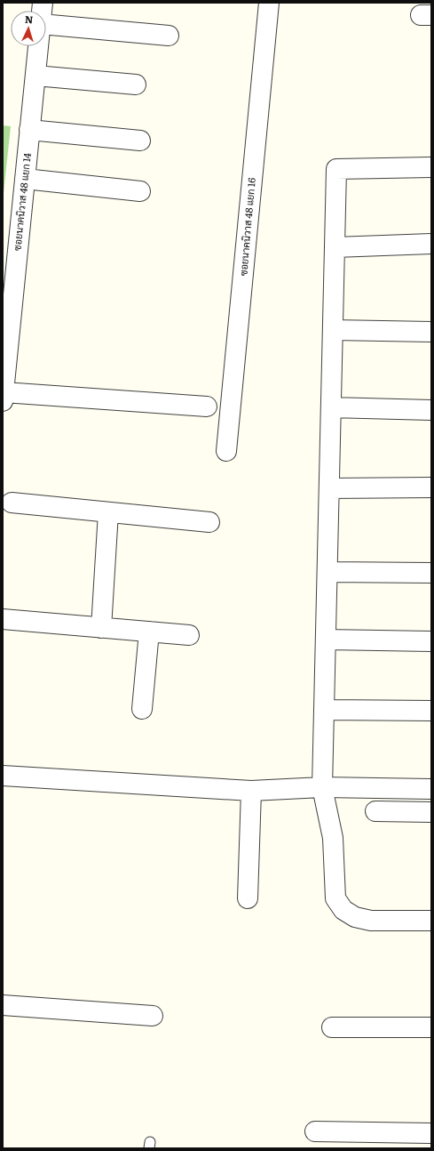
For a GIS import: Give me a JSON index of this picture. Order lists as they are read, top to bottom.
{
  "streets": {
    "street": ["ซอยนาคนิวาส 48 แยก 14", "ซอยนาคนิวาส 48 แยก 16"]
  },
  "north": "top"
}
